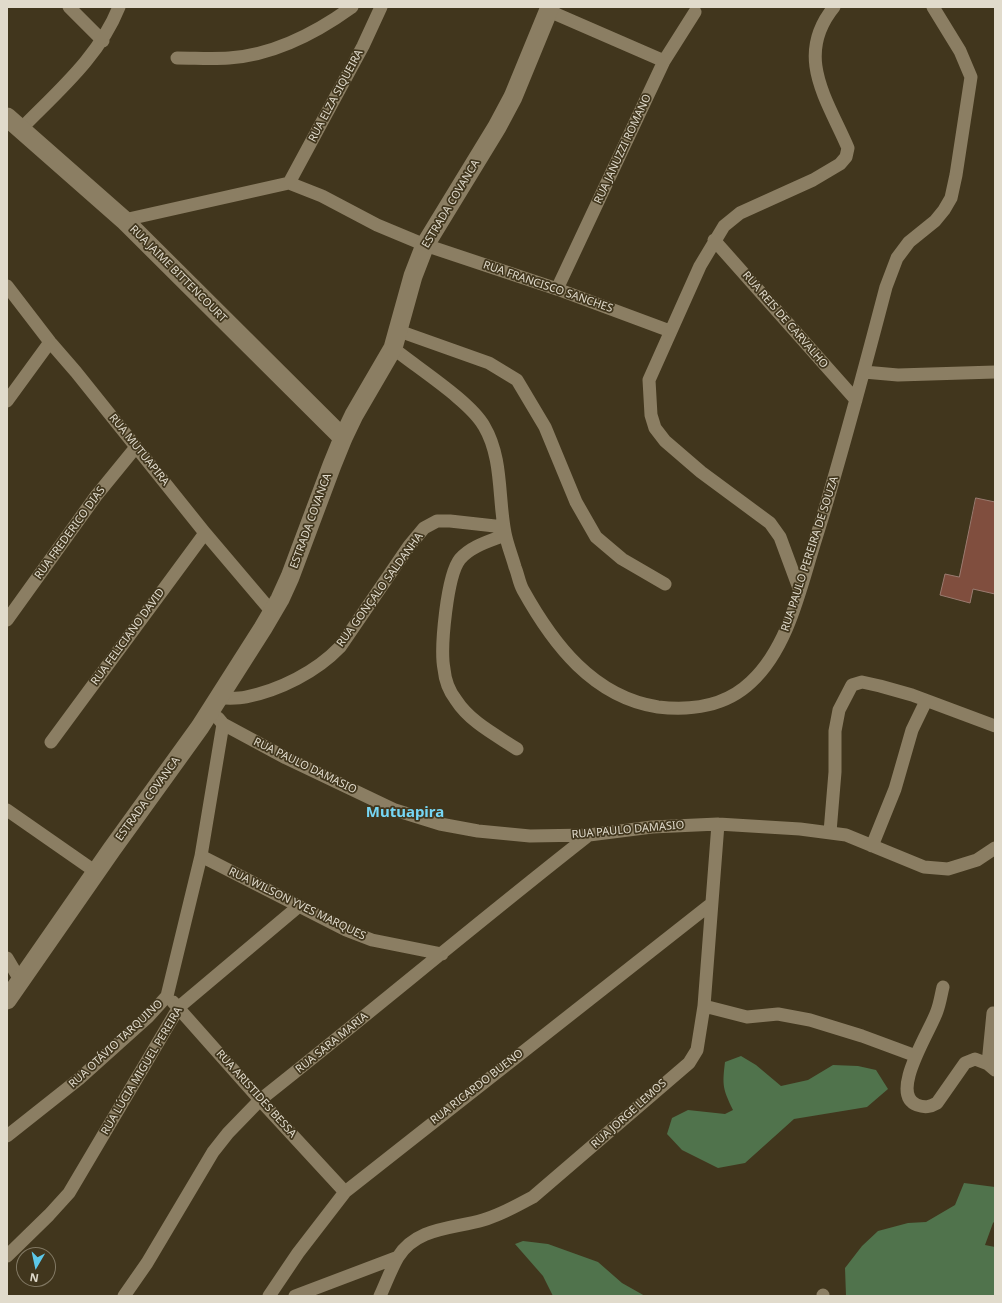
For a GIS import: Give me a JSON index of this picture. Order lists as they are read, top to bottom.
{
  "streets": {
    "street": [
      "RUA ELZA SIQUEIRA",
      "RUA JANUZZI ROMANO",
      "ESTRADA COVANCA",
      "RUA JAIME BITTENCOURT",
      "RUA FRANCISCO SANCHES",
      "RUA REIS DE CARVALHO",
      "RUA MUTUAPIRA",
      "RUA FREDERICO DIAS",
      "RUA PAULO PEREIRA DE SOUZA",
      "RUA GONÇALO SALDANHA",
      "RUA FELICIANO DAVID",
      "RUA PAULO DAMASIO",
      "RUA WILSON YVES MARQUES",
      "RUA SARA MARIA",
      "RUA OTÁVIO TARQUINO",
      "RUA LÚCIA MIGUEL PEREIRA",
      "RUA RICARDO BUENO",
      "RUA ARISTIDES BESSA",
      "RUA JORGE LEMOS"
    ]
  },
  "crossings": [
    ["RUA ELZA SIQUEIRA", "RUA FRANCISCO SANCHES"],
    ["RUA JANUZZI ROMANO", "RUA FRANCISCO SANCHES"],
    ["ESTRADA COVANCA", "RUA JAIME BITTENCOURT"],
    ["ESTRADA COVANCA", "RUA FRANCISCO SANCHES"],
    ["ESTRADA COVANCA", "RUA MUTUAPIRA"],
    ["ESTRADA COVANCA", "RUA PAULO PEREIRA DE SOUZA"],
    ["ESTRADA COVANCA", "RUA GONÇALO SALDANHA"],
    ["ESTRADA COVANCA", "RUA PAULO DAMASIO"],
    ["RUA REIS DE CARVALHO", "RUA PAULO PEREIRA DE SOUZA"],
    ["RUA MUTUAPIRA", "RUA FREDERICO DIAS"],
    ["RUA MUTUAPIRA", "RUA FELICIANO DAVID"],
    ["RUA PAULO PEREIRA DE SOUZA", "RUA GONÇALO SALDANHA"],
    ["RUA GONÇALO SALDANHA", "RUA PAULO DAMASIO"],
    ["RUA PAULO DAMASIO", "RUA SARA MARIA"],
    ["RUA PAULO DAMASIO", "RUA JORGE LEMOS"],
    ["RUA WILSON YVES MARQUES", "RUA SARA MARIA"],
    ["RUA WILSON YVES MARQUES", "RUA OTÁVIO TARQUINO"],
    ["RUA WILSON YVES MARQUES", "RUA LÚCIA MIGUEL PEREIRA"],
    ["RUA SARA MARIA", "RUA ARISTIDES BESSA"],
    ["RUA OTÁVIO TARQUINO", "RUA ARISTIDES BESSA"],
    ["RUA LÚCIA MIGUEL PEREIRA", "RUA ARISTIDES BESSA"],
    ["RUA RICARDO BUENO", "RUA ARISTIDES BESSA"],
    ["RUA RICARDO BUENO", "RUA JORGE LEMOS"]
  ],
  "districts": ["Mutuapira"],
  "north": "bottom"
}
